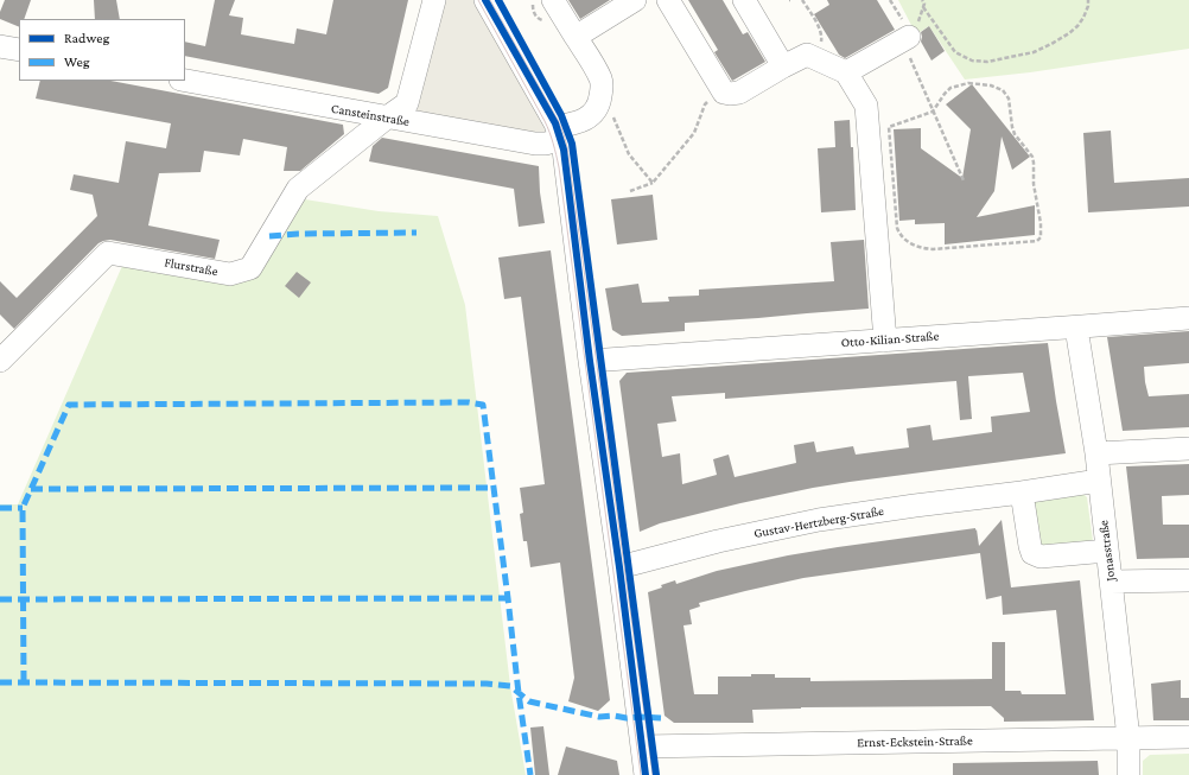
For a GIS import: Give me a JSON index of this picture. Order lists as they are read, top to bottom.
{
  "streets": {
    "street": [
      "Cansteinstraße",
      "Flurstraße",
      "Otto-Kilian-Straße",
      "Gustav-Hertzberg-Straße",
      "Jonasstraße",
      "Ernst-Eckstein-Straße"
    ]
  },
  "crossings": [
    ["Cansteinstraße", "Flurstraße"],
    ["Otto-Kilian-Straße", "Jonasstraße"],
    ["Gustav-Hertzberg-Straße", "Jonasstraße"],
    ["Jonasstraße", "Ernst-Eckstein-Straße"]
  ],
  "legend": ["Radweg", "Weg"]
}
